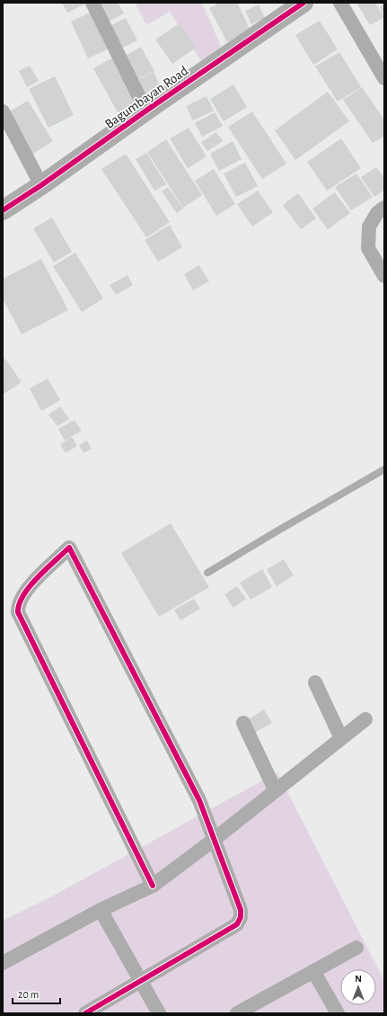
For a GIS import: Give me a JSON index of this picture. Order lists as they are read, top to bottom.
{
  "streets": {
    "street": ["Bagumbayan Road"]
  },
  "scale_bar": "20 m",
  "north": "top"
}
